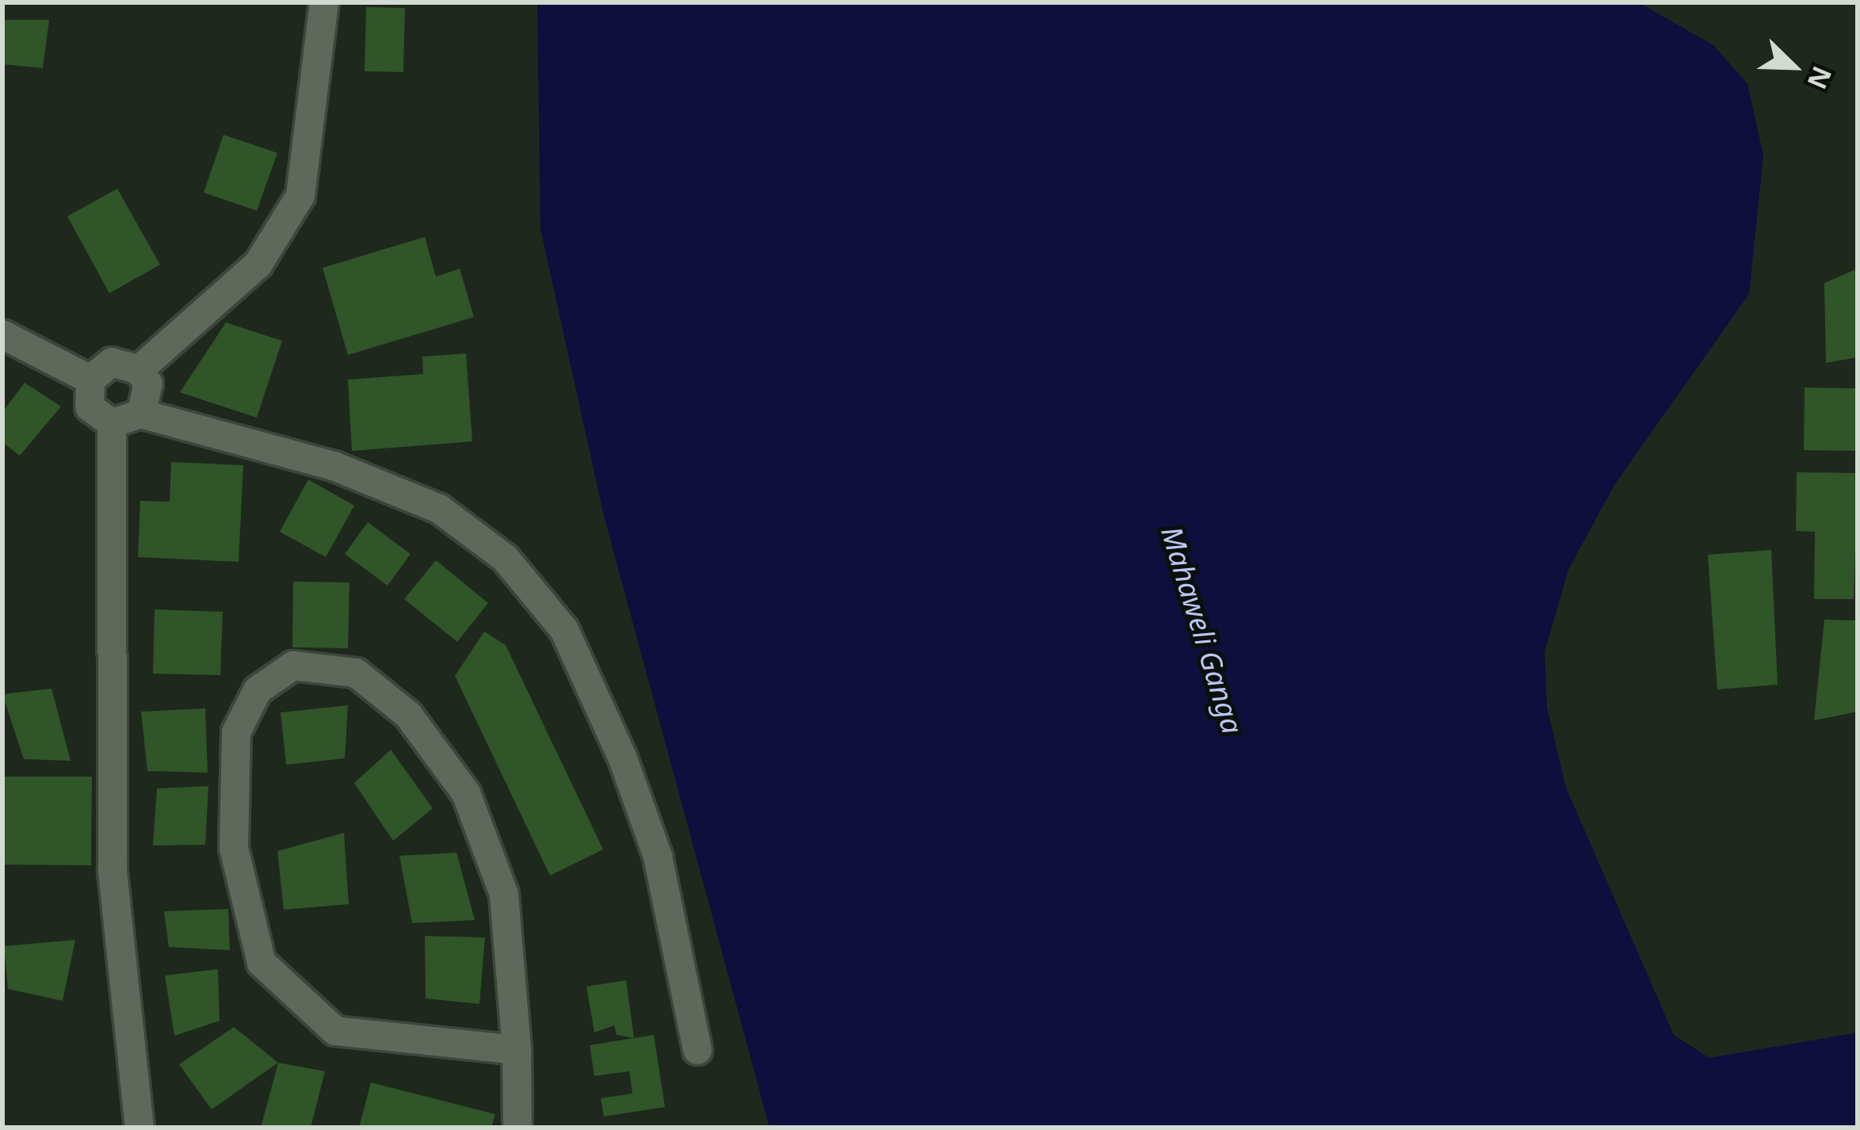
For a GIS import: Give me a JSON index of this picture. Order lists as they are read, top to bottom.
{
  "water": ["Mahaweli Ganga"],
  "north": "bottom right"
}
